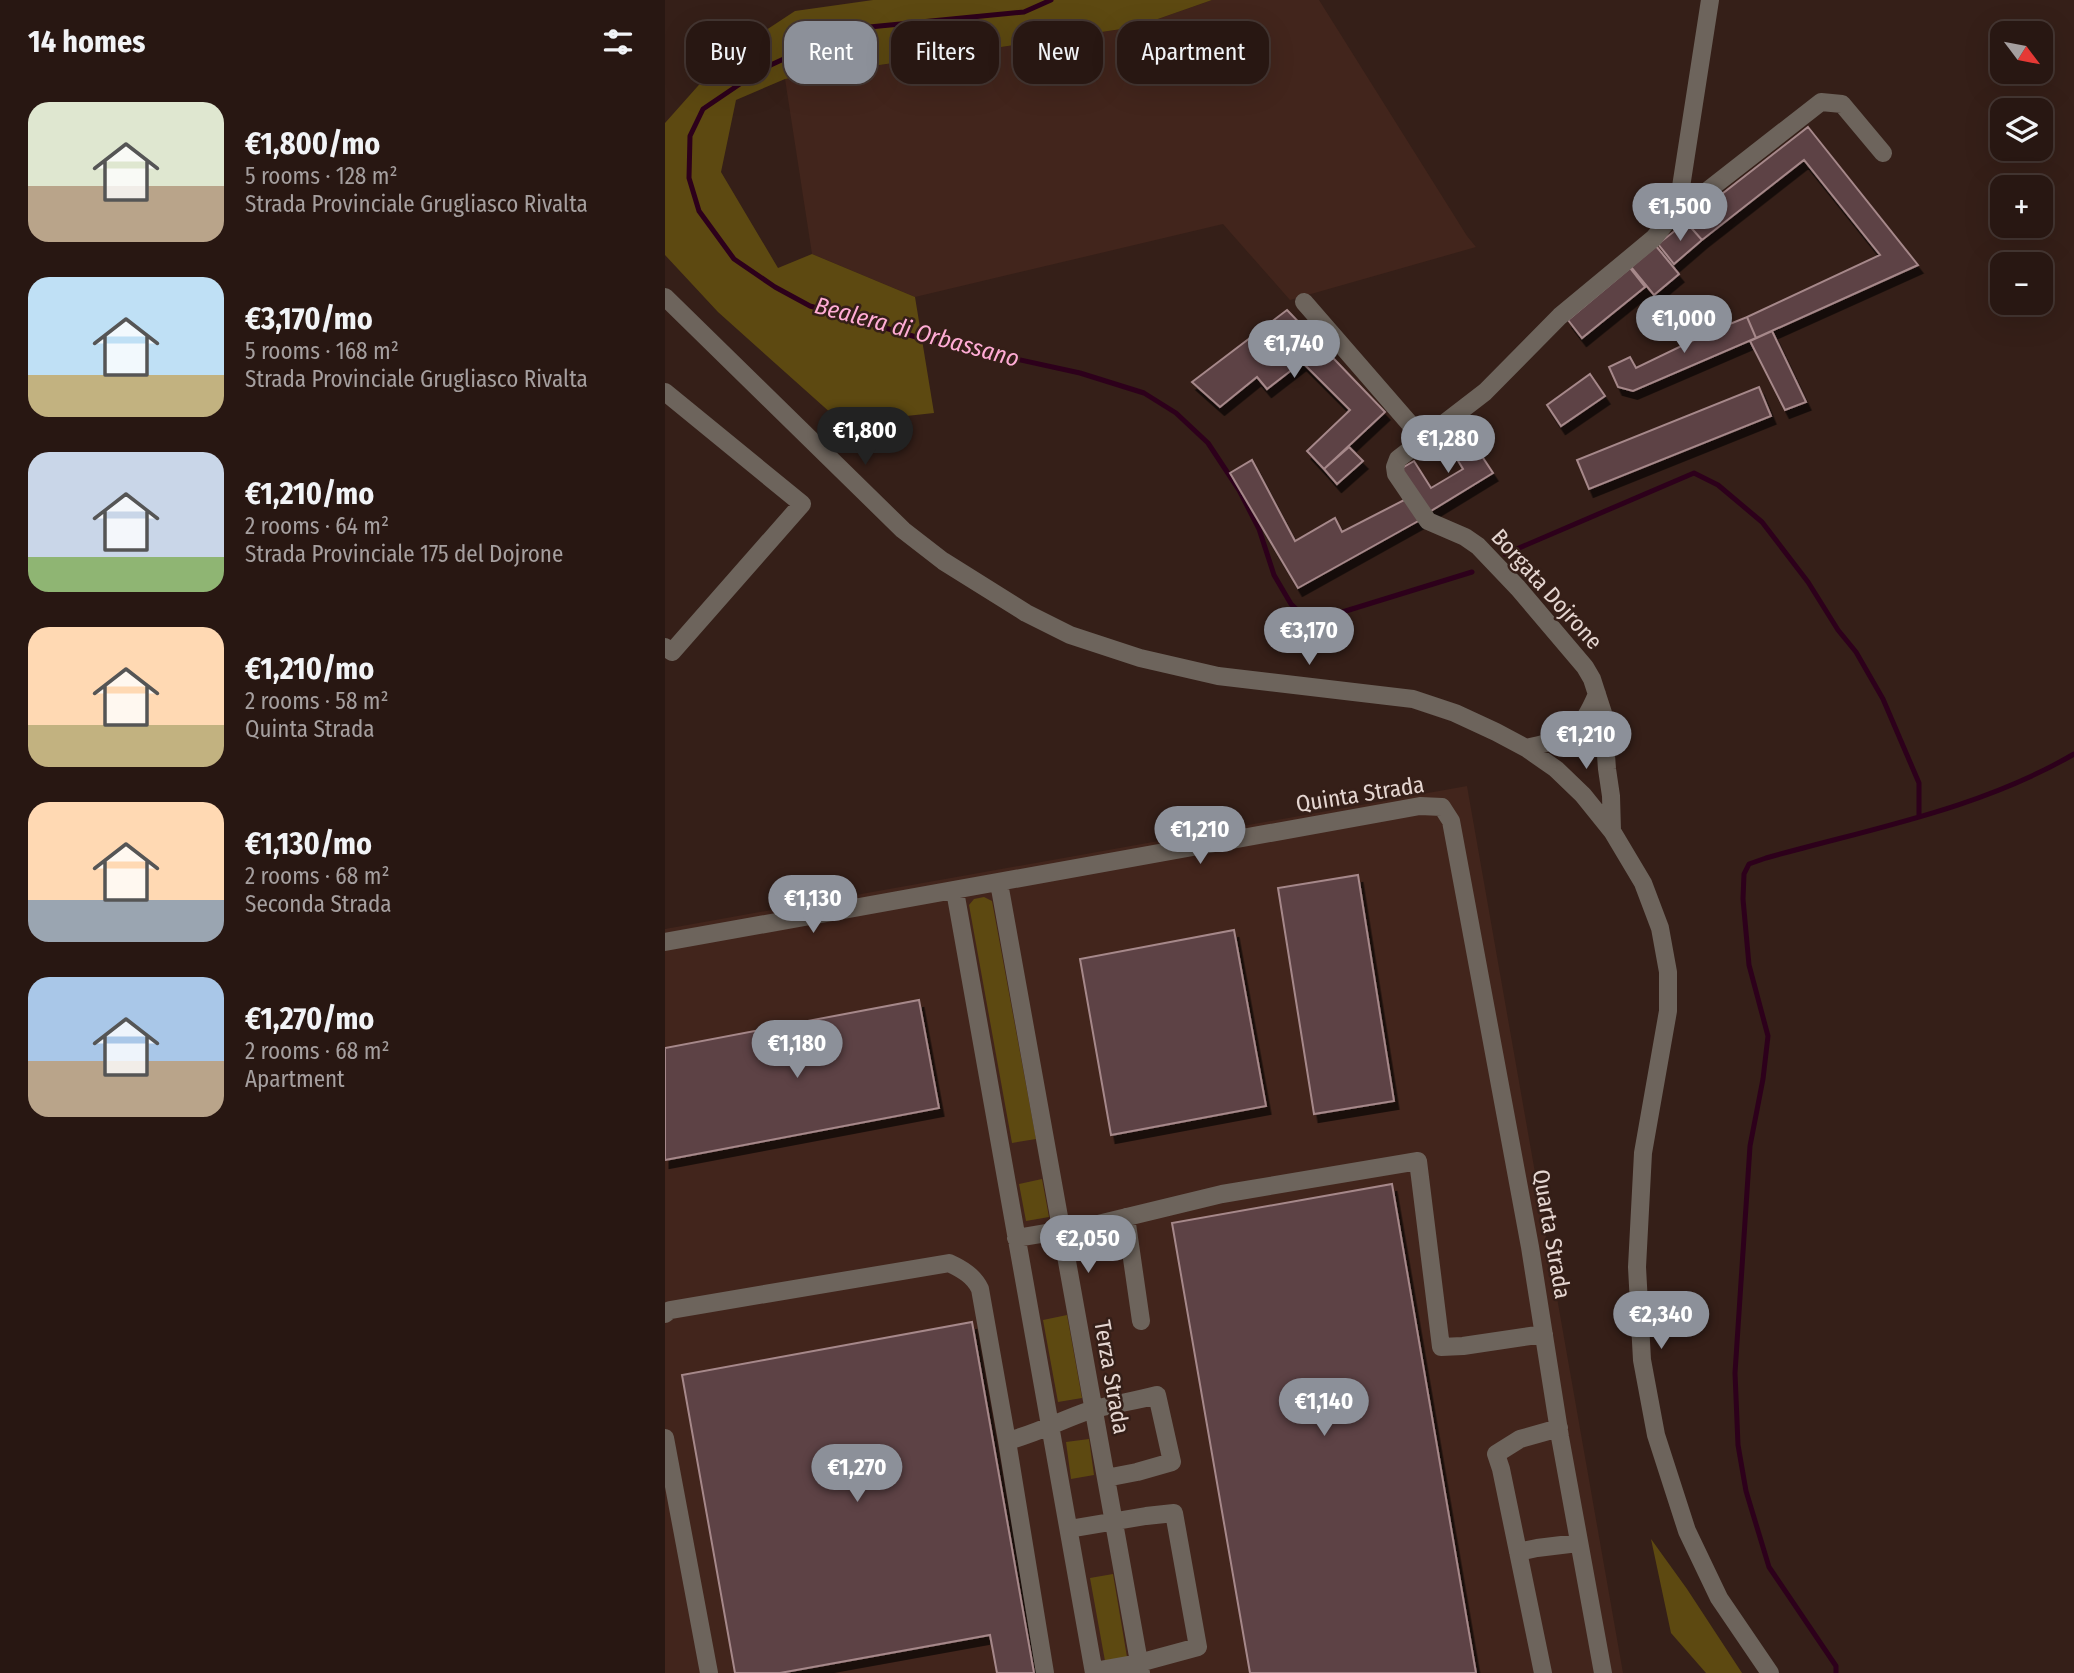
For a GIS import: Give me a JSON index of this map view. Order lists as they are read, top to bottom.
{
  "streets": {
    "street": [
      "Borgata Dojrone",
      "Quinta Strada",
      "Quarta Strada",
      "Terza Strada"
    ]
  },
  "crossings": [
    ["Quinta Strada", "Quarta Strada"],
    ["Quinta Strada", "Terza Strada"]
  ],
  "water": ["Bealera di Orbassano"],
  "north": "bottom right",
  "page": {
    "heading": "14 homes",
    "map_buttons": ["+", "−"],
    "chip": [
      "Buy",
      "Rent",
      "Filters",
      "New",
      "Apartment"
    ],
    "list": [
      {
        "name": "€1,800/mo",
        "note": "5 rooms · 128 m² · Strada Provinciale Grugliasco Rivalta"
      },
      {
        "name": "€3,170/mo",
        "note": "5 rooms · 168 m² · Strada Provinciale Grugliasco Rivalta"
      },
      {
        "name": "€1,210/mo",
        "note": "2 rooms · 64 m² · Strada Provinciale 175 del Dojrone"
      },
      {
        "name": "€1,210/mo",
        "note": "2 rooms · 58 m² · Quinta Strada"
      },
      {
        "name": "€1,130/mo",
        "note": "2 rooms · 68 m² · Seconda Strada"
      },
      {
        "name": "€1,270/mo",
        "note": "2 rooms · 68 m² · Apartment"
      }
    ],
    "price": [
      "€1,500",
      "€1,000",
      "€1,740",
      "€1,800",
      "€1,280",
      "€3,170",
      "€1,210",
      "€1,210",
      "€1,130",
      "€1,180",
      "€2,050",
      "€2,340",
      "€1,140",
      "€1,270"
    ]
  }
}
